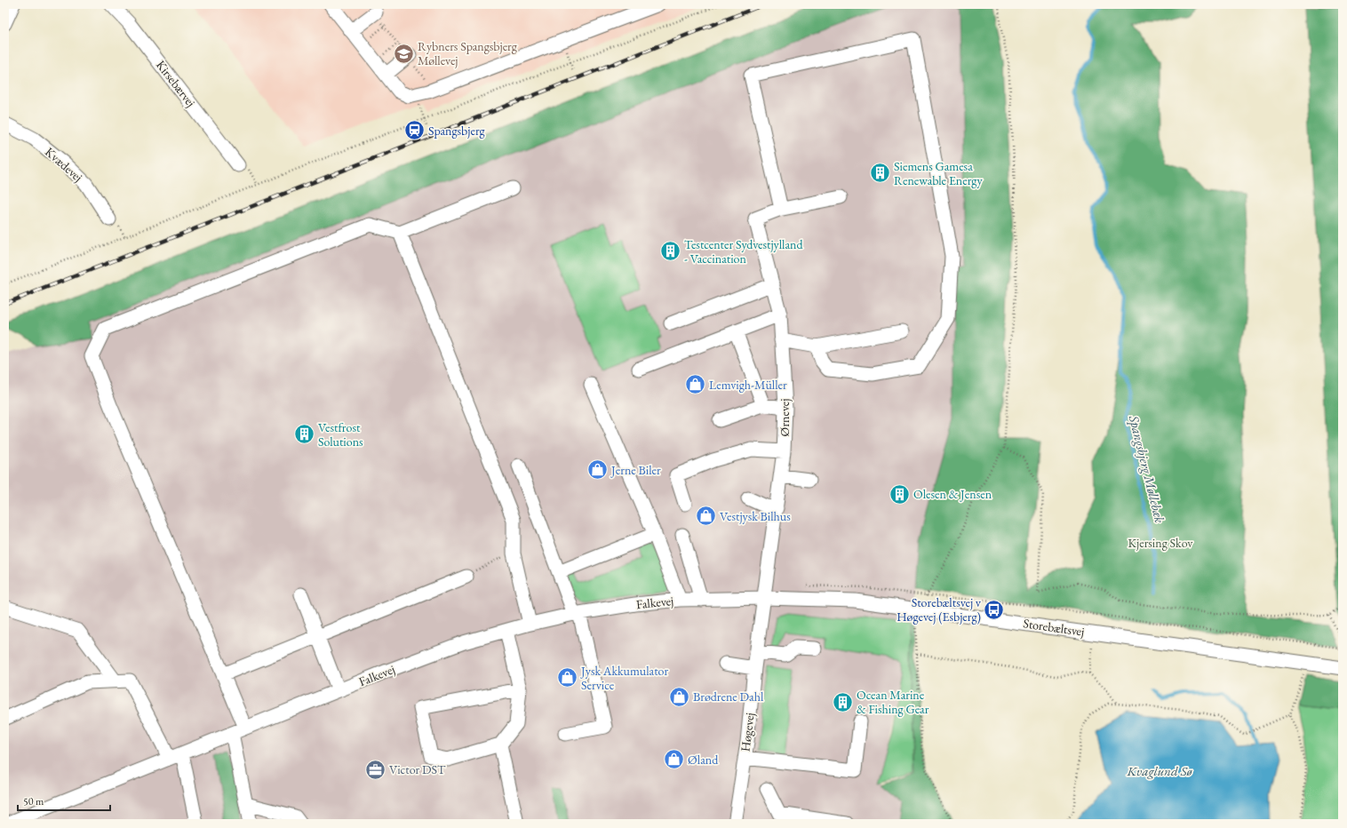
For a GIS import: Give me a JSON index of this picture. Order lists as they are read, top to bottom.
{
  "streets": {
    "street": [
      "Kirsebærvej",
      "Kvædevej",
      "Ørnevej",
      "Falkevej",
      "Storebæltsvej",
      "Høgevej"
    ]
  },
  "crossings": [
    ["Ørnevej", "Falkevej"],
    ["Ørnevej", "Storebæltsvej"],
    ["Ørnevej", "Høgevej"],
    ["Falkevej", "Storebæltsvej"],
    ["Falkevej", "Høgevej"],
    ["Storebæltsvej", "Høgevej"]
  ],
  "water": ["Spangsbjerg Møllebæk", "Kvaglund Sø"],
  "parks": ["Kjersing Skov"],
  "places": {
    "school or university": ["Rybners Spangsbjerg Møllevej"],
    "station": ["Spangsbjerg"],
    "building": [
      "Siemens Gamesa Renewable Energy",
      "Testcenter Sydvestjylland - Vaccination",
      "Vestfrost Solutions",
      "Olesen & Jensen",
      "Ocean Marine & Fishing Gear"
    ],
    "shop": [
      "Lemvigh-Müller",
      "Jerne Biler",
      "Vestjysk Bilhus",
      "Jysk Akkumulator Service",
      "Brødrene Dahl",
      "Øland"
    ],
    "bus stop": ["Storebæltsvej v Høgevej (Esbjerg)"],
    "office": ["Victor DST"]
  },
  "scale_bar": "50 m"
}
